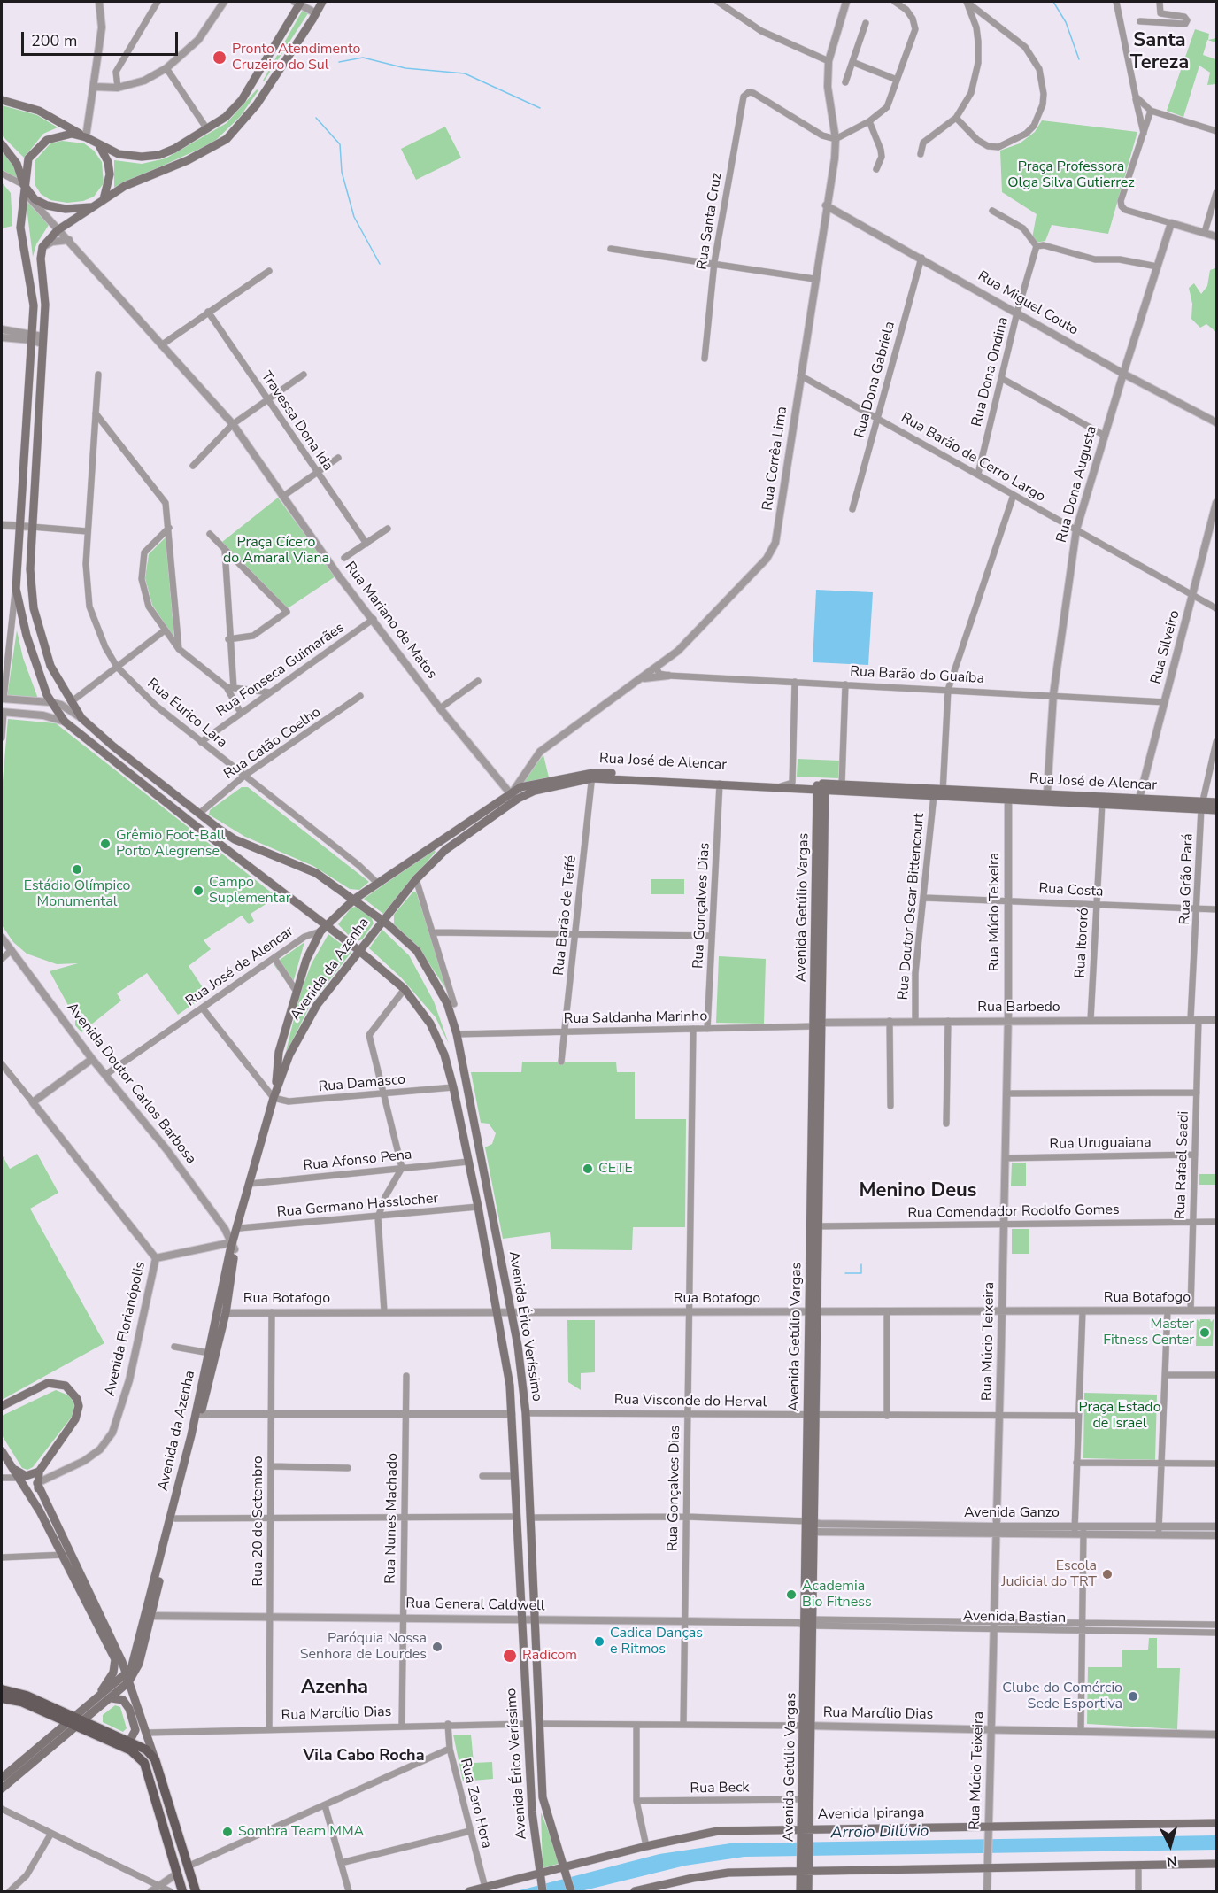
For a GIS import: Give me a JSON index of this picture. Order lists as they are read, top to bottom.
{
  "streets": {
    "main road": [
      "Rua José de Alencar",
      "Avenida Getúlio Vargas",
      "Avenida da Azenha",
      "Avenida Érico Veríssimo",
      "Avenida Ipiranga"
    ],
    "street": [
      "Rua Santa Cruz",
      "Rua Miguel Couto",
      "Rua Dona Ondina",
      "Rua Dona Gabriela",
      "Travessa Dona Ida",
      "Rua Barão de Cerro Largo",
      "Rua Corrêa Lima",
      "Rua Dona Augusta",
      "Rua Mariano de Matos",
      "Rua Silveiro",
      "Rua Fonseca Guimarães",
      "Rua Barão do Guaíba",
      "Rua Eurico Lara",
      "Rua Catão Coelho",
      "Rua Grão Pará",
      "Rua Costa",
      "Rua Gonçalves Dias",
      "Rua Doutor Oscar Bittencourt",
      "Rua Múcio Teixeira",
      "Rua Barão de Teffé",
      "Rua Itororó",
      "Rua Barbedo",
      "Rua Saldanha Marinho",
      "Avenida Doutor Carlos Barbosa",
      "Rua Damasco",
      "Rua Uruguaiana",
      "Rua Afonso Pena",
      "Rua Rafael Saadi",
      "Rua Germano Hasslocher",
      "Rua Comendador Rodolfo Gomes",
      "Rua Botafogo",
      "Avenida Florianópolis",
      "Rua Visconde do Herval",
      "Avenida Ganzo",
      "Rua Nunes Machado",
      "Rua 20 de Setembro",
      "Rua General Caldwell",
      "Avenida Bastian",
      "Rua Marcílio Dias",
      "Rua Beck",
      "Rua Zero Hora"
    ]
  },
  "crossings": [
    ["Rua Santa Cruz", "Rua Corrêa Lima"],
    ["Rua Miguel Couto", "Rua Dona Ondina"],
    ["Rua Miguel Couto", "Rua Dona Gabriela"],
    ["Rua Miguel Couto", "Rua Corrêa Lima"],
    ["Rua Miguel Couto", "Rua Dona Augusta"],
    ["Rua Dona Ondina", "Rua Barão de Cerro Largo"],
    ["Rua Dona Gabriela", "Rua Barão de Cerro Largo"],
    ["Rua Barão de Cerro Largo", "Rua Corrêa Lima"],
    ["Rua Barão de Cerro Largo", "Rua Dona Augusta"],
    ["Rua Barão de Cerro Largo", "Rua Silveiro"],
    ["Rua Barão de Cerro Largo", "Rua Doutor Oscar Bittencourt"],
    ["Rua Corrêa Lima", "Rua Mariano de Matos"],
    ["Rua Corrêa Lima", "Rua Barão do Guaíba"],
    ["Rua Corrêa Lima", "Rua José de Alencar"],
    ["Rua Dona Augusta", "Rua Barão do Guaíba"],
    ["Rua Dona Augusta", "Rua José de Alencar"],
    ["Rua Mariano de Matos", "Rua Fonseca Guimarães"],
    ["Rua Mariano de Matos", "Rua José de Alencar"],
    ["Rua Mariano de Matos", "Avenida Érico Veríssimo"],
    ["Rua Silveiro", "Rua Barão do Guaíba"],
    ["Rua Silveiro", "Rua José de Alencar"],
    ["Rua Fonseca Guimarães", "Rua Eurico Lara"],
    ["Rua Barão do Guaíba", "Rua Doutor Oscar Bittencourt"],
    ["Rua Eurico Lara", "Rua Catão Coelho"],
    ["Rua Eurico Lara", "Rua José de Alencar"],
    ["Rua Catão Coelho", "Avenida Érico Veríssimo"],
    ["Rua José de Alencar", "Rua Grão Pará"],
    ["Rua José de Alencar", "Rua Gonçalves Dias"],
    ["Rua José de Alencar", "Rua Doutor Oscar Bittencourt"],
    ["Rua José de Alencar", "Avenida Getúlio Vargas"],
    ["Rua José de Alencar", "Rua Múcio Teixeira"],
    ["Rua José de Alencar", "Rua Barão de Teffé"],
    ["Rua José de Alencar", "Rua Itororó"],
    ["Rua José de Alencar", "Avenida da Azenha"],
    ["Rua José de Alencar", "Avenida Doutor Carlos Barbosa"],
    ["Rua José de Alencar", "Avenida Érico Veríssimo"],
    ["Rua Grão Pará", "Rua Costa"],
    ["Rua Grão Pará", "Rua Barbedo"],
    ["Rua Grão Pará", "Rua Rafael Saadi"],
    ["Rua Costa", "Rua Doutor Oscar Bittencourt"],
    ["Rua Costa", "Rua Múcio Teixeira"],
    ["Rua Costa", "Rua Itororó"],
    ["Rua Gonçalves Dias", "Rua Saldanha Marinho"],
    ["Rua Gonçalves Dias", "Rua Botafogo"],
    ["Rua Gonçalves Dias", "Rua Visconde do Herval"],
    ["Rua Gonçalves Dias", "Rua General Caldwell"],
    ["Rua Gonçalves Dias", "Rua Marcílio Dias"],
    ["Rua Doutor Oscar Bittencourt", "Rua Barbedo"],
    ["Avenida Getúlio Vargas", "Rua Barbedo"],
    ["Avenida Getúlio Vargas", "Rua Saldanha Marinho"],
    ["Avenida Getúlio Vargas", "Rua Comendador Rodolfo Gomes"],
    ["Avenida Getúlio Vargas", "Rua Botafogo"],
    ["Avenida Getúlio Vargas", "Rua Visconde do Herval"],
    ["Avenida Getúlio Vargas", "Avenida Ganzo"],
    ["Avenida Getúlio Vargas", "Rua General Caldwell"],
    ["Avenida Getúlio Vargas", "Avenida Bastian"],
    ["Avenida Getúlio Vargas", "Rua Marcílio Dias"],
    ["Avenida Getúlio Vargas", "Rua Beck"],
    ["Avenida Getúlio Vargas", "Avenida Ipiranga"],
    ["Rua Múcio Teixeira", "Rua Barbedo"],
    ["Rua Múcio Teixeira", "Rua Uruguaiana"],
    ["Rua Múcio Teixeira", "Rua Comendador Rodolfo Gomes"],
    ["Rua Múcio Teixeira", "Rua Botafogo"],
    ["Rua Múcio Teixeira", "Rua Visconde do Herval"],
    ["Rua Múcio Teixeira", "Avenida Ganzo"],
    ["Rua Múcio Teixeira", "Avenida Bastian"],
    ["Rua Múcio Teixeira", "Rua Marcílio Dias"],
    ["Rua Múcio Teixeira", "Avenida Ipiranga"],
    ["Rua Barão de Teffé", "Rua Saldanha Marinho"],
    ["Rua Itororó", "Rua Barbedo"],
    ["Avenida da Azenha", "Avenida Doutor Carlos Barbosa"],
    ["Avenida da Azenha", "Rua Damasco"],
    ["Avenida da Azenha", "Rua Afonso Pena"],
    ["Avenida da Azenha", "Rua Germano Hasslocher"],
    ["Avenida da Azenha", "Rua Botafogo"],
    ["Avenida da Azenha", "Avenida Érico Veríssimo"],
    ["Avenida da Azenha", "Rua General Caldwell"],
    ["Rua Barbedo", "Rua Saldanha Marinho"],
    ["Rua Barbedo", "Rua Rafael Saadi"],
    ["Rua Saldanha Marinho", "Avenida Érico Veríssimo"],
    ["Rua Damasco", "Avenida Érico Veríssimo"],
    ["Rua Uruguaiana", "Rua Rafael Saadi"],
    ["Rua Afonso Pena", "Avenida Érico Veríssimo"],
    ["Rua Rafael Saadi", "Rua Comendador Rodolfo Gomes"],
    ["Rua Rafael Saadi", "Rua Botafogo"],
    ["Rua Germano Hasslocher", "Avenida Érico Veríssimo"],
    ["Rua Botafogo", "Avenida Érico Veríssimo"],
    ["Rua Botafogo", "Rua 20 de Setembro"],
    ["Avenida Érico Veríssimo", "Rua Visconde do Herval"],
    ["Avenida Érico Veríssimo", "Rua General Caldwell"],
    ["Avenida Érico Veríssimo", "Rua Marcílio Dias"],
    ["Avenida Érico Veríssimo", "Avenida Ipiranga"],
    ["Rua Nunes Machado", "Rua General Caldwell"],
    ["Rua Nunes Machado", "Rua Marcílio Dias"],
    ["Rua 20 de Setembro", "Rua General Caldwell"],
    ["Rua 20 de Setembro", "Rua Marcílio Dias"],
    ["Rua General Caldwell", "Avenida Bastian"],
    ["Rua Marcílio Dias", "Rua Zero Hora"],
    ["Rua Zero Hora", "Avenida Ipiranga"]
  ],
  "districts": [
    "Santa Tereza",
    "Menino Deus",
    "Azenha",
    "Vila Cabo Rocha"
  ],
  "water": ["Arroio Dilúvio"],
  "parks": ["Praça Professora Olga Silva Gutierrez", "Praça Cícero do Amaral Viana", "Praça Estado de Israel"],
  "places": [
    "Pronto Atendimento Cruzeiro do Sul",
    "Grêmio Foot-Ball Porto Alegrense",
    "Estádio Olímpico Monumental",
    "Campo Suplementar",
    "CETE",
    "Master Fitness Center",
    "Escola Judicial do TRT",
    "Academia Bio Fitness",
    "Cadica Danças e Ritmos",
    "Paróquia Nossa Senhora de Lourdes",
    "Radicom",
    "Clube do Comércio Sede Esportiva",
    "Sombra Team MMA"
  ],
  "scale_bar": "200 m",
  "north": "bottom"
}
